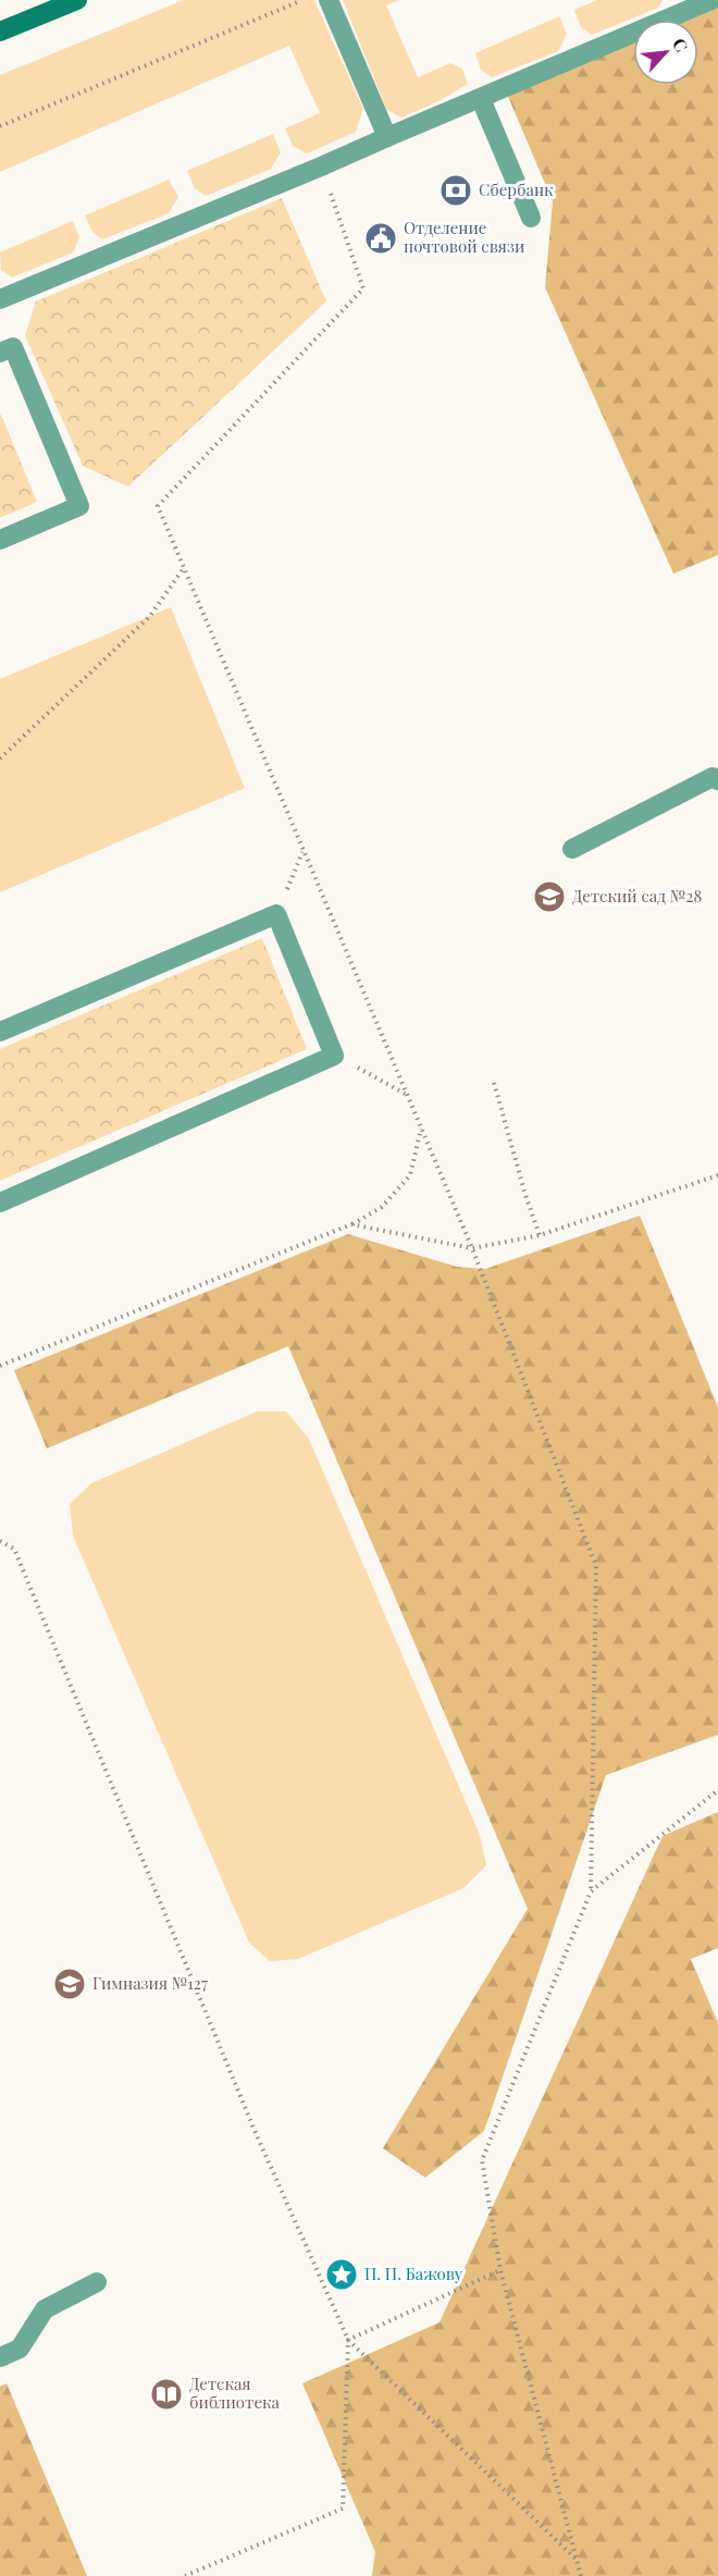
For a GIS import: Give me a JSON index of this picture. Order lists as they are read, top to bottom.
{
  "places": {
    "bank": ["Сбербанк"],
    "public building": ["Отделение почтовой связи"],
    "school or university": ["Детский сад №28", "Гимназия №127"],
    "place": ["П. П. Бажову"],
    "library": ["Детская библиотека"]
  },
  "north": "top right"
}
